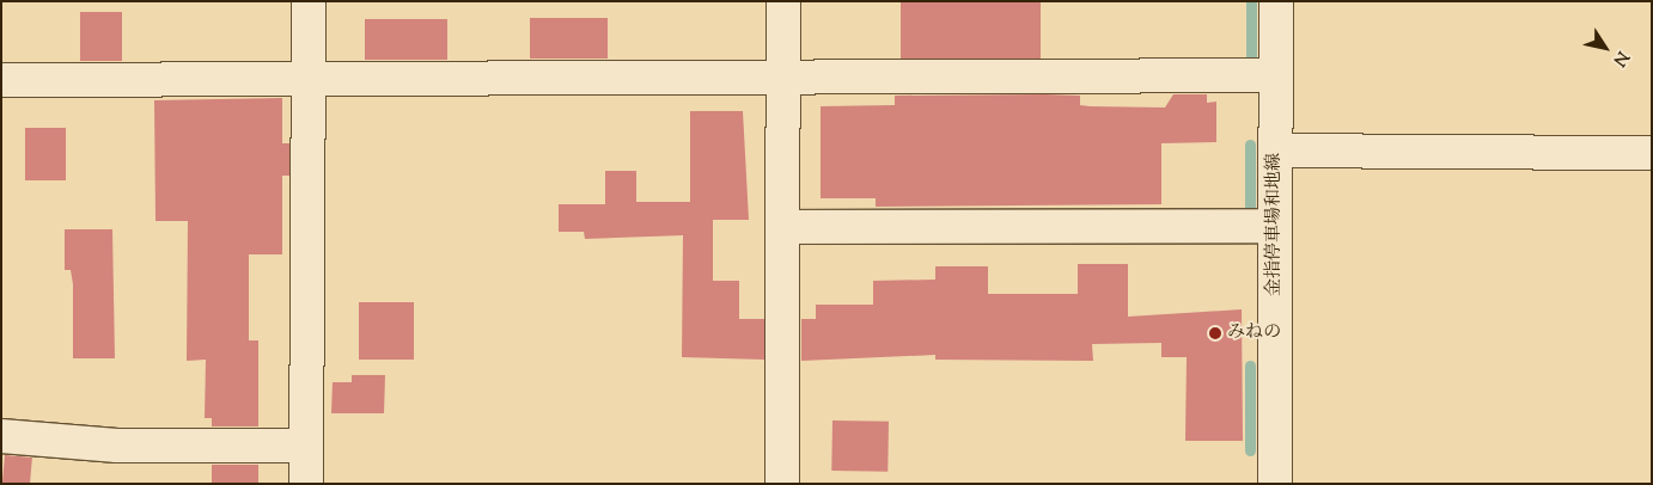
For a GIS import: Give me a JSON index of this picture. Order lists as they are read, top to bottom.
{
  "streets": {
    "street": ["金指停車場和地線"]
  },
  "places": ["みねの"],
  "north": "bottom right"
}
